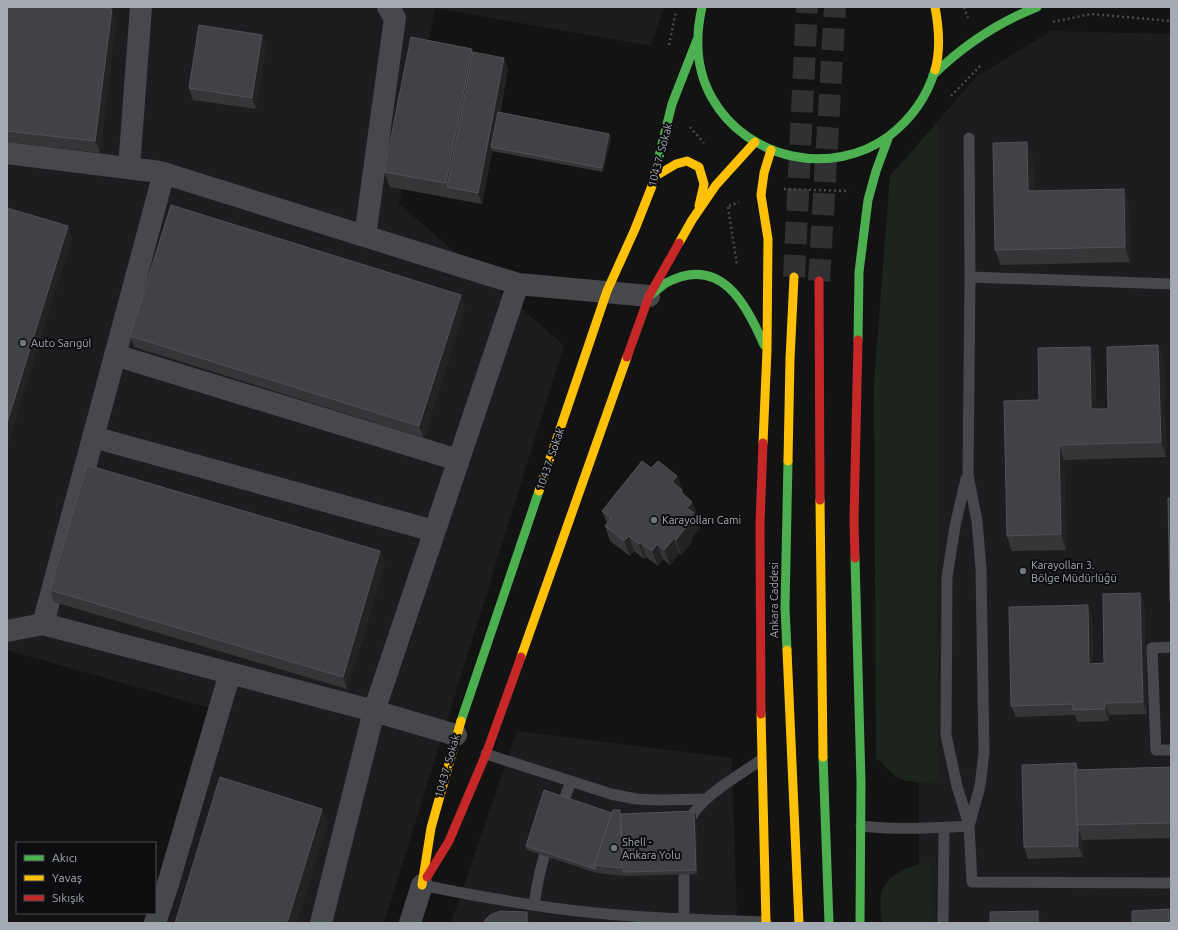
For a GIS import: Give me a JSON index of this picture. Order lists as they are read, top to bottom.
{
  "streets": {
    "main road": ["10437. Sokak", "Ankara Caddesi"]
  },
  "places": [
    "Auto Sarıgül",
    "Karayolları Cami",
    "Karayolları 3. Bölge Müdürlüğü",
    "Shell - Ankara Yolu"
  ],
  "legend": ["Akıcı", "Yavaş", "Sıkışık"]
}
